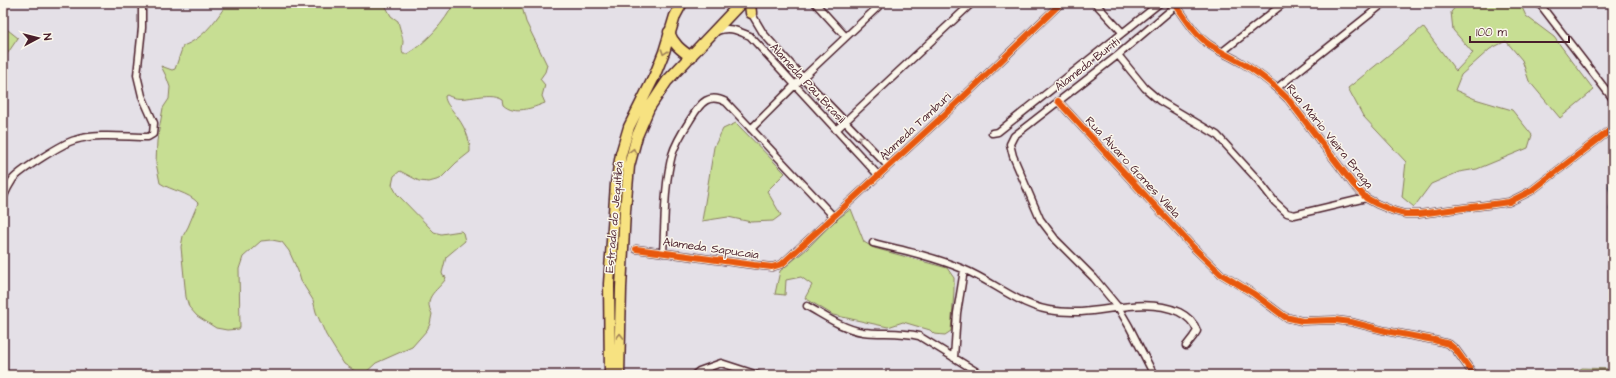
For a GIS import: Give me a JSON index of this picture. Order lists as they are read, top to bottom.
{
  "streets": {
    "main road": ["Estrada do Jequitibá"],
    "street": [
      "Alameda Buriti",
      "Alameda Pau Brasil",
      "Alameda Tamburi",
      "Rua Mário Vieira Braga",
      "Rua Álvaro Gomes Vilela",
      "Alameda Sapucaia"
    ]
  },
  "crossings": [
    ["Alameda Buriti", "Rua Mário Vieira Braga"],
    ["Alameda Buriti", "Rua Álvaro Gomes Vilela"],
    ["Alameda Pau Brasil", "Alameda Tamburi"],
    ["Alameda Pau Brasil", "Estrada do Jequitibá"],
    ["Alameda Tamburi", "Alameda Sapucaia"]
  ],
  "scale_bar": "100 m",
  "north": "right"
}
